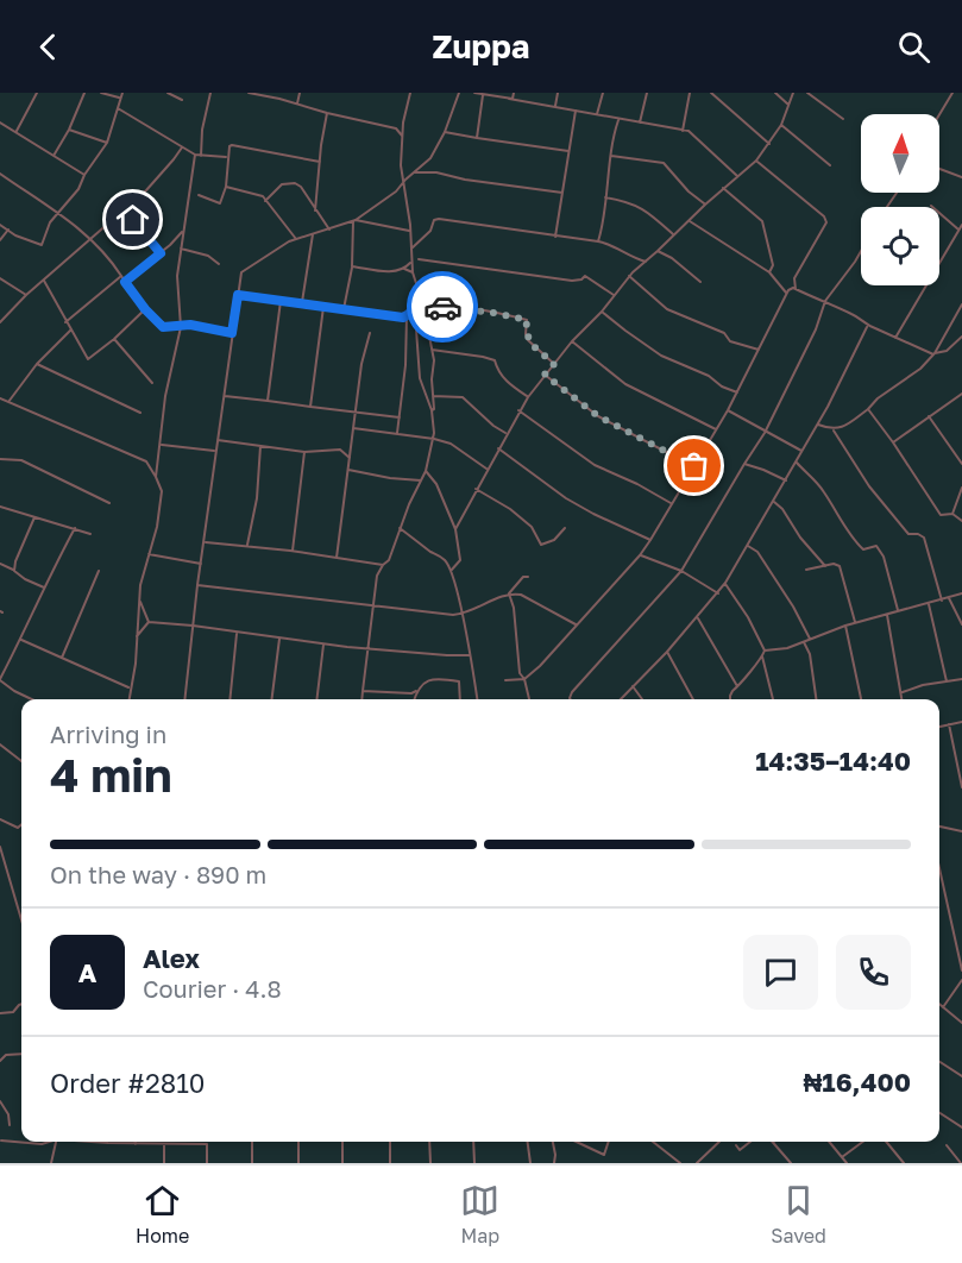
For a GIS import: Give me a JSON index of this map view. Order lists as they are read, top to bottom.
{
  "north": "top",
  "page": {
    "header": "Zuppa",
    "heading": ["4 min", "Arriving in", "14:35–14:40"],
    "panel": [
      "Alex",
      "Courier · 4.8",
      "Order #2810",
      "₦16,400"
    ],
    "bar": "On the way · 890 m",
    "round": "A",
    "tabs": ["Home", "Map", "Saved"]
  }
}
